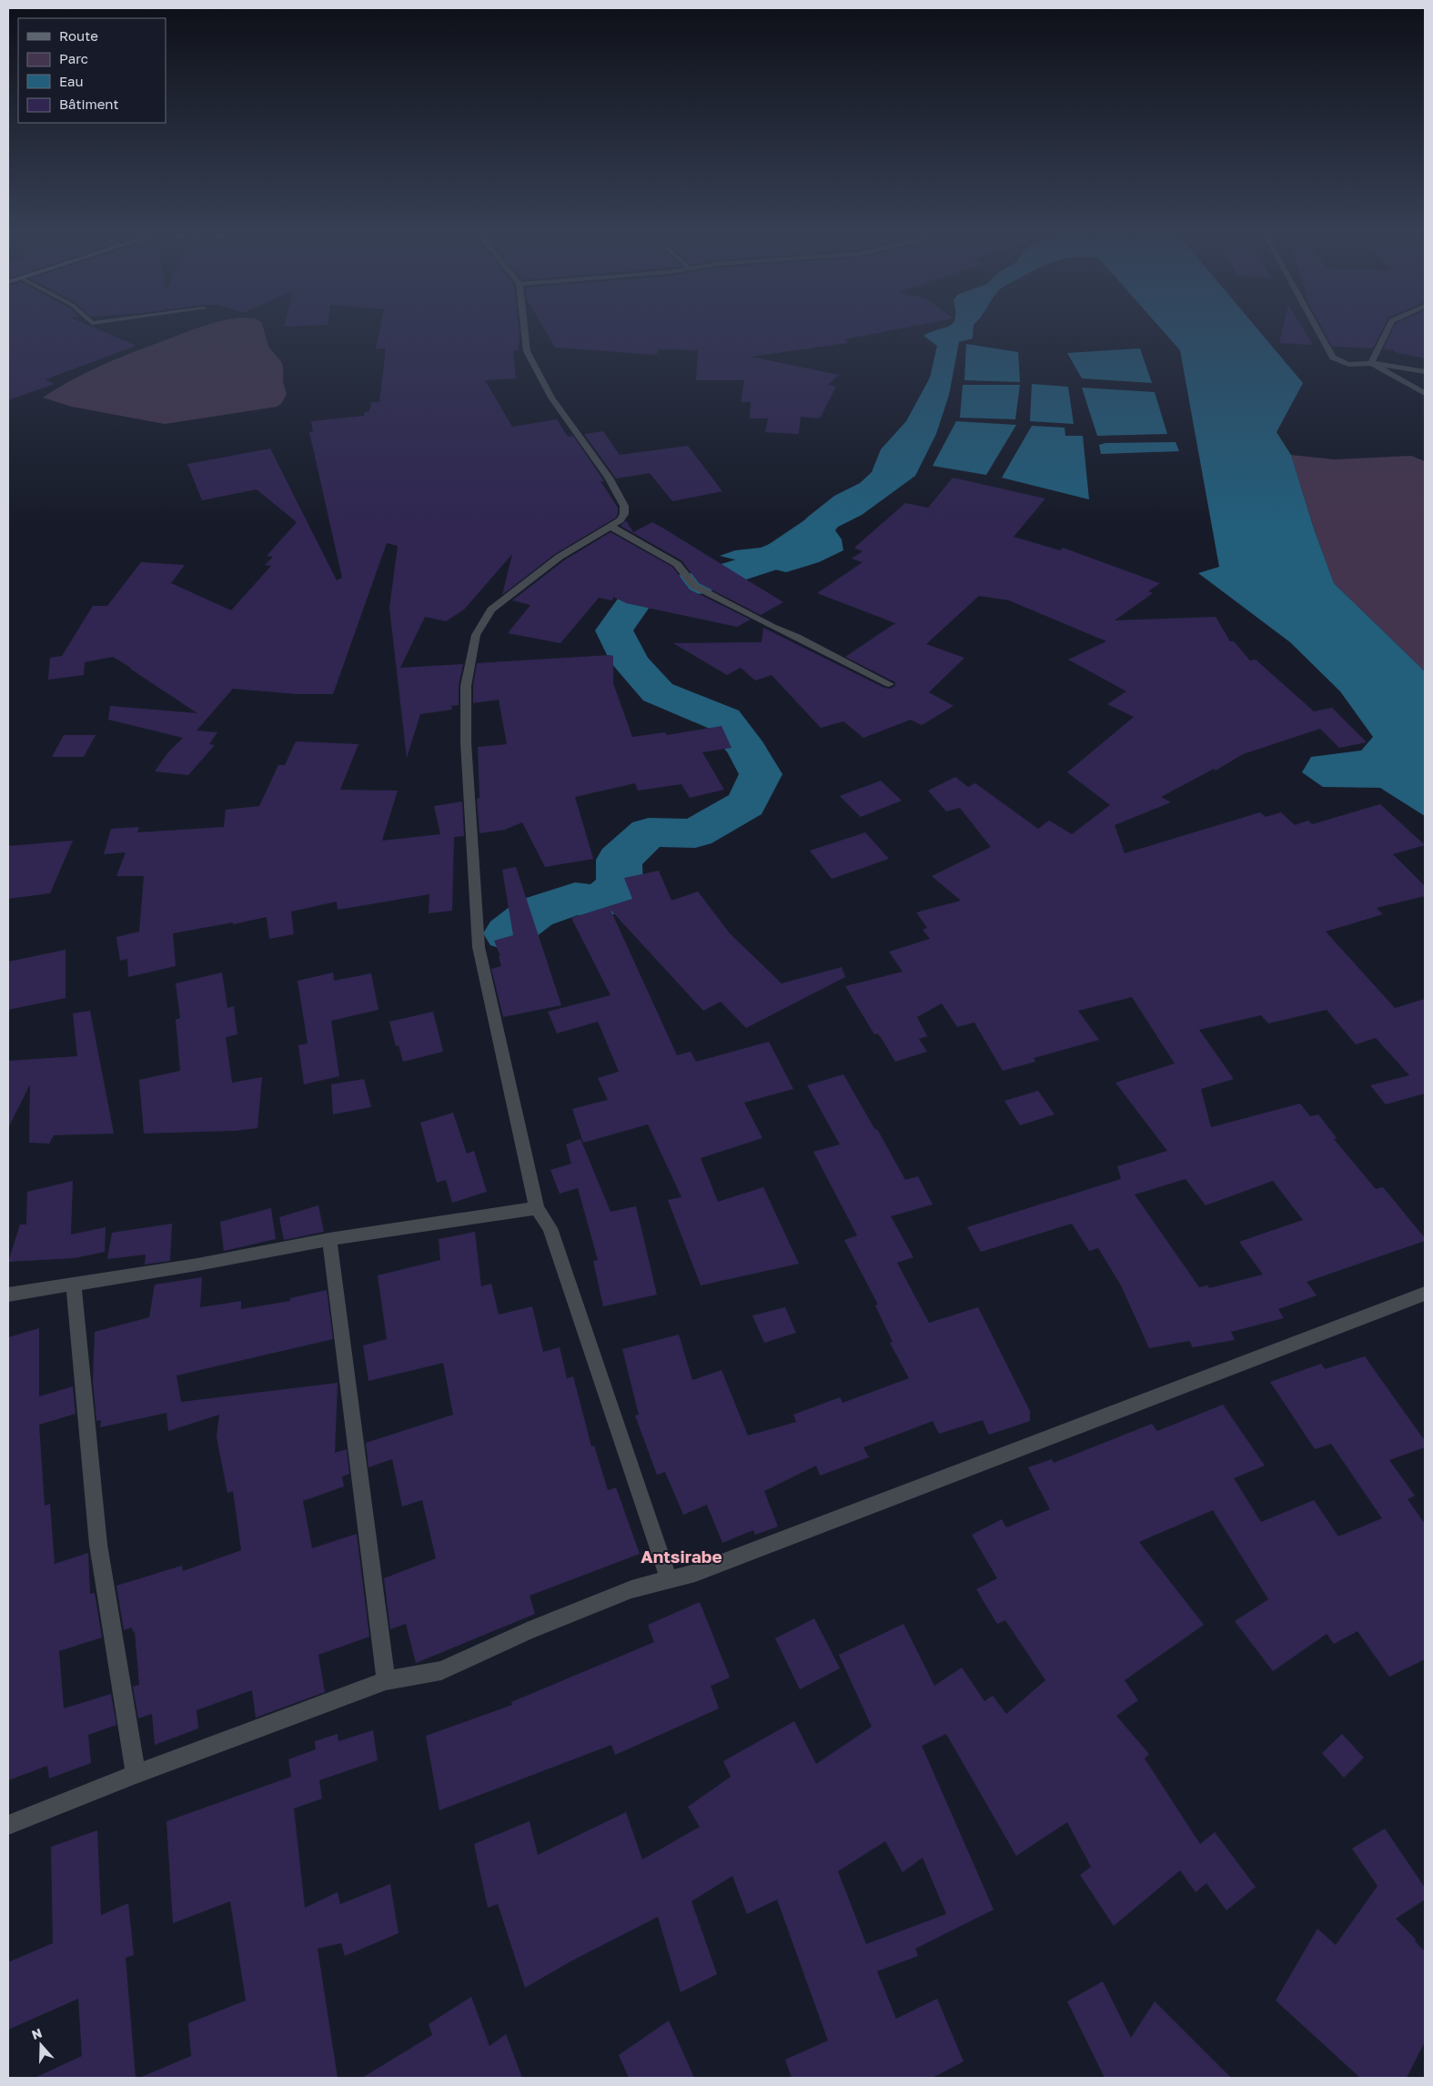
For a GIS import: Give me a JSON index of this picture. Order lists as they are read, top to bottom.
{
  "districts": ["Antsirabe"],
  "legend": [
    "Route",
    "Parc",
    "Eau",
    "Bâtiment"
  ],
  "north": "top"
}
